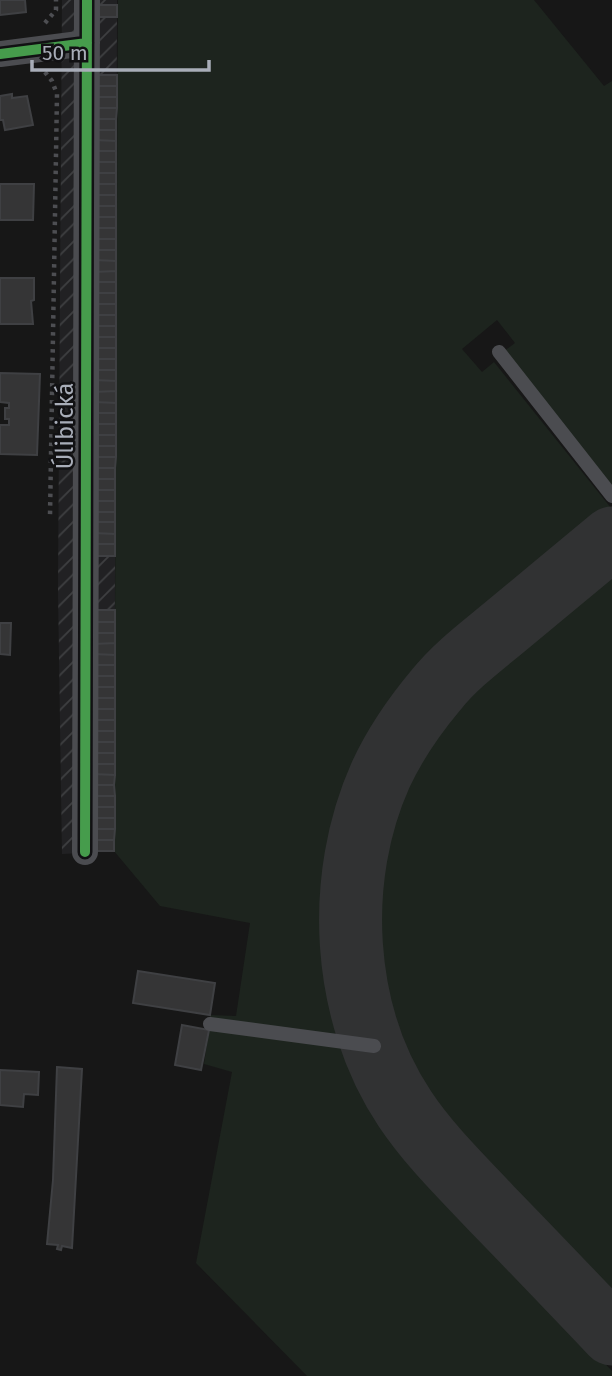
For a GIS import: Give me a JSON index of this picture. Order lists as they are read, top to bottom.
{
  "streets": {
    "street": ["Úlibická"]
  },
  "scale_bar": "50 m"
}
